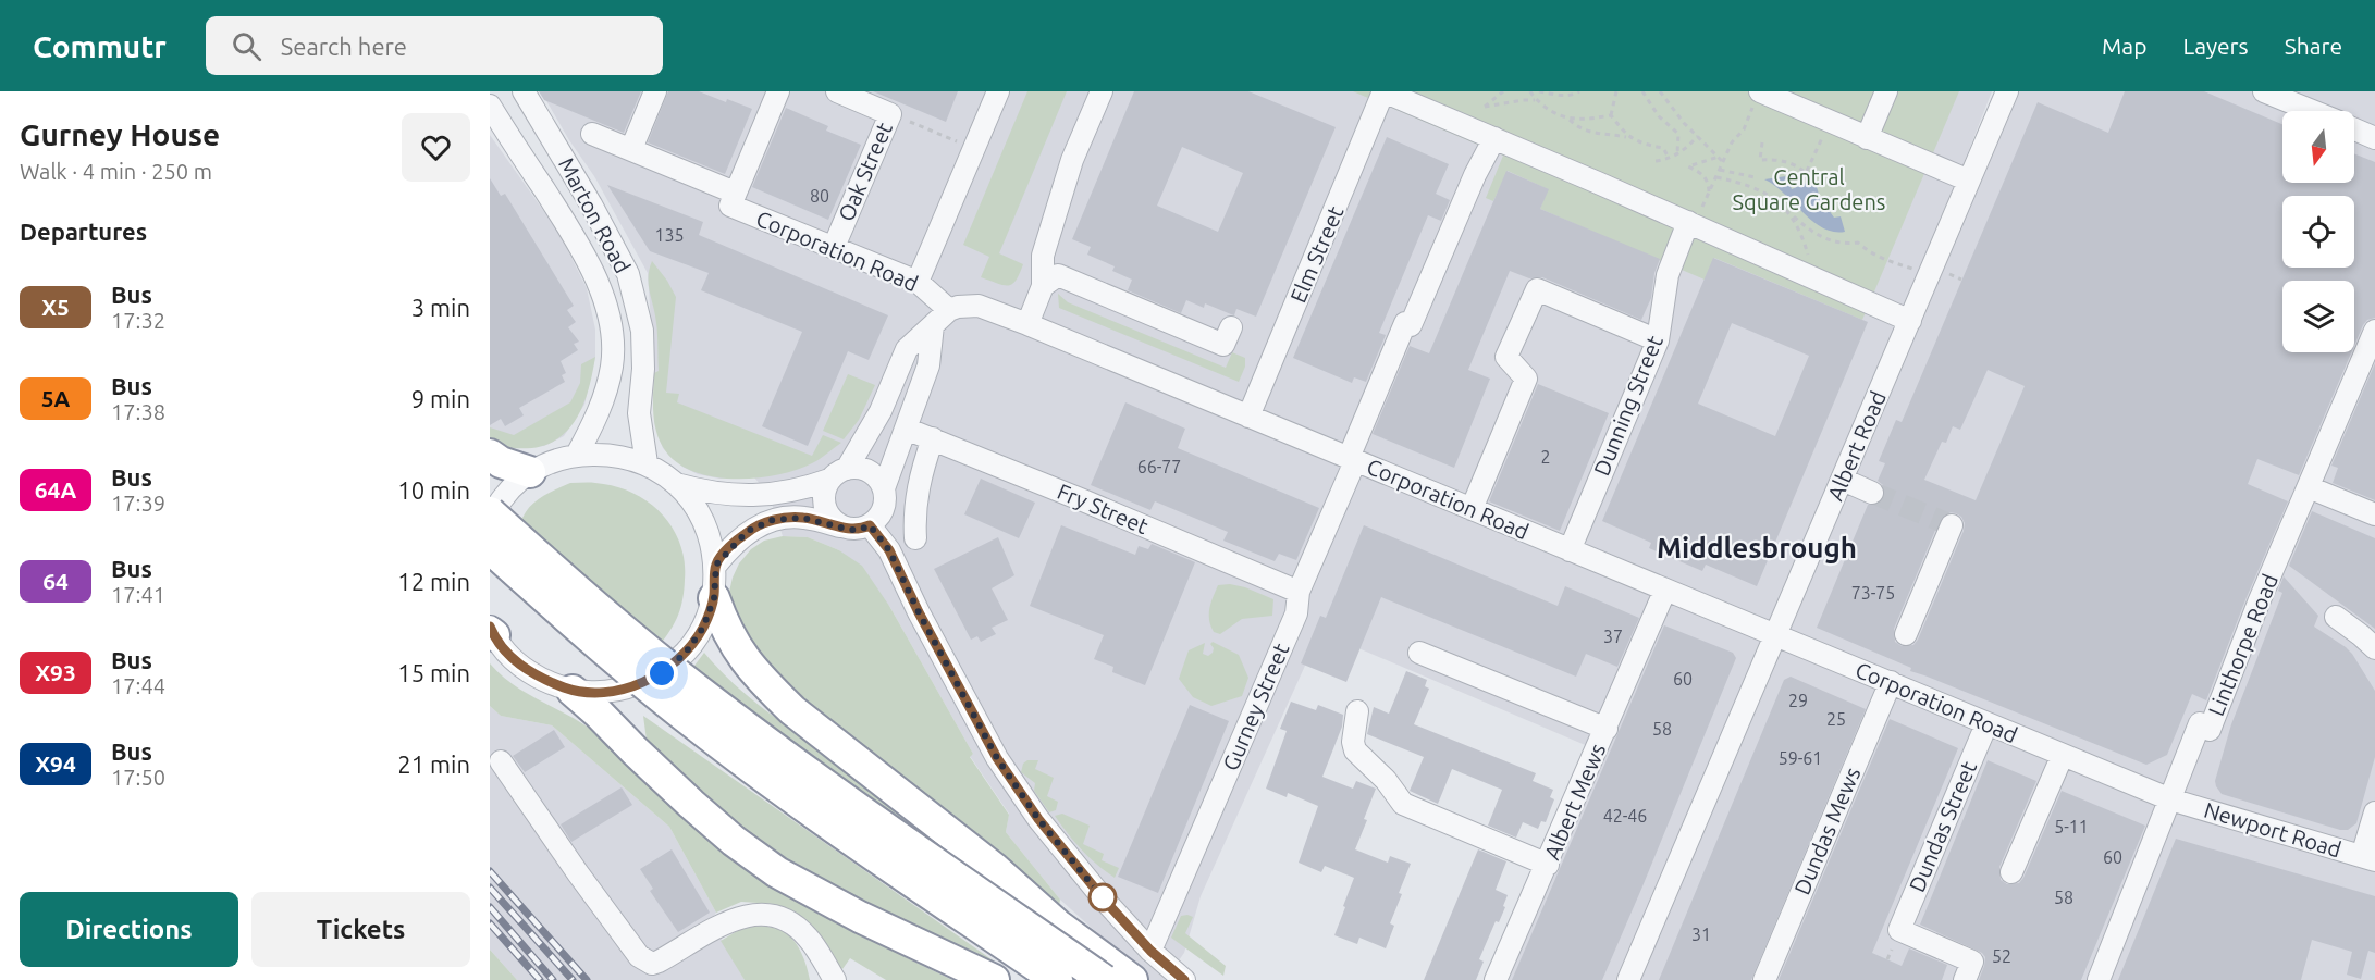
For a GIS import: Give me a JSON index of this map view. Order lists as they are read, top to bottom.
{
  "streets": {
    "street": [
      "Oak Street",
      "Marton Road",
      "Corporation Road",
      "Elm Street",
      "Dunning Street",
      "Albert Road",
      "Fry Street",
      "Linthorpe Road",
      "Gurney Street",
      "Albert Mews",
      "Dundas Street",
      "Newport Road",
      "Dundas Mews"
    ]
  },
  "crossings": [
    ["Oak Street", "Corporation Road"],
    ["Corporation Road", "Elm Street"],
    ["Corporation Road", "Dunning Street"],
    ["Corporation Road", "Albert Road"],
    ["Corporation Road", "Linthorpe Road"],
    ["Corporation Road", "Gurney Street"],
    ["Corporation Road", "Albert Mews"],
    ["Corporation Road", "Dundas Street"],
    ["Corporation Road", "Newport Road"],
    ["Corporation Road", "Dundas Mews"],
    ["Fry Street", "Gurney Street"],
    ["Linthorpe Road", "Newport Road"]
  ],
  "districts": ["Middlesbrough"],
  "parks": ["Central Square Gardens"],
  "lines": ["bus line X5"],
  "house_numbers": [
    "80",
    "135",
    "2",
    "66-77",
    "73-75",
    "37",
    "60",
    "29",
    "25",
    "58",
    "59-61",
    "42-46",
    "5-11",
    "60",
    "58",
    "31",
    "52"
  ],
  "north": "bottom",
  "page": {
    "header": "Commutr",
    "search": "Search here",
    "nav": ["Map", "Layers", "Share"],
    "heading": [
      ["Gurney House", "Walk · 4 min · 250 m"],
      "Departures"
    ],
    "list": [
      {
        "mark": "X5",
        "name": "Bus",
        "note": "17:32",
        "value": "3 min"
      },
      {
        "mark": "5A",
        "name": "Bus",
        "note": "17:38",
        "value": "9 min"
      },
      {
        "mark": "64A",
        "name": "Bus",
        "note": "17:39",
        "value": "10 min"
      },
      {
        "mark": "64",
        "name": "Bus",
        "note": "17:41",
        "value": "12 min"
      },
      {
        "mark": "X93",
        "name": "Bus",
        "note": "17:44",
        "value": "15 min"
      },
      {
        "mark": "X94",
        "name": "Bus",
        "note": "17:50",
        "value": "21 min"
      }
    ],
    "buttons": ["Directions", "Tickets"]
  }
}
